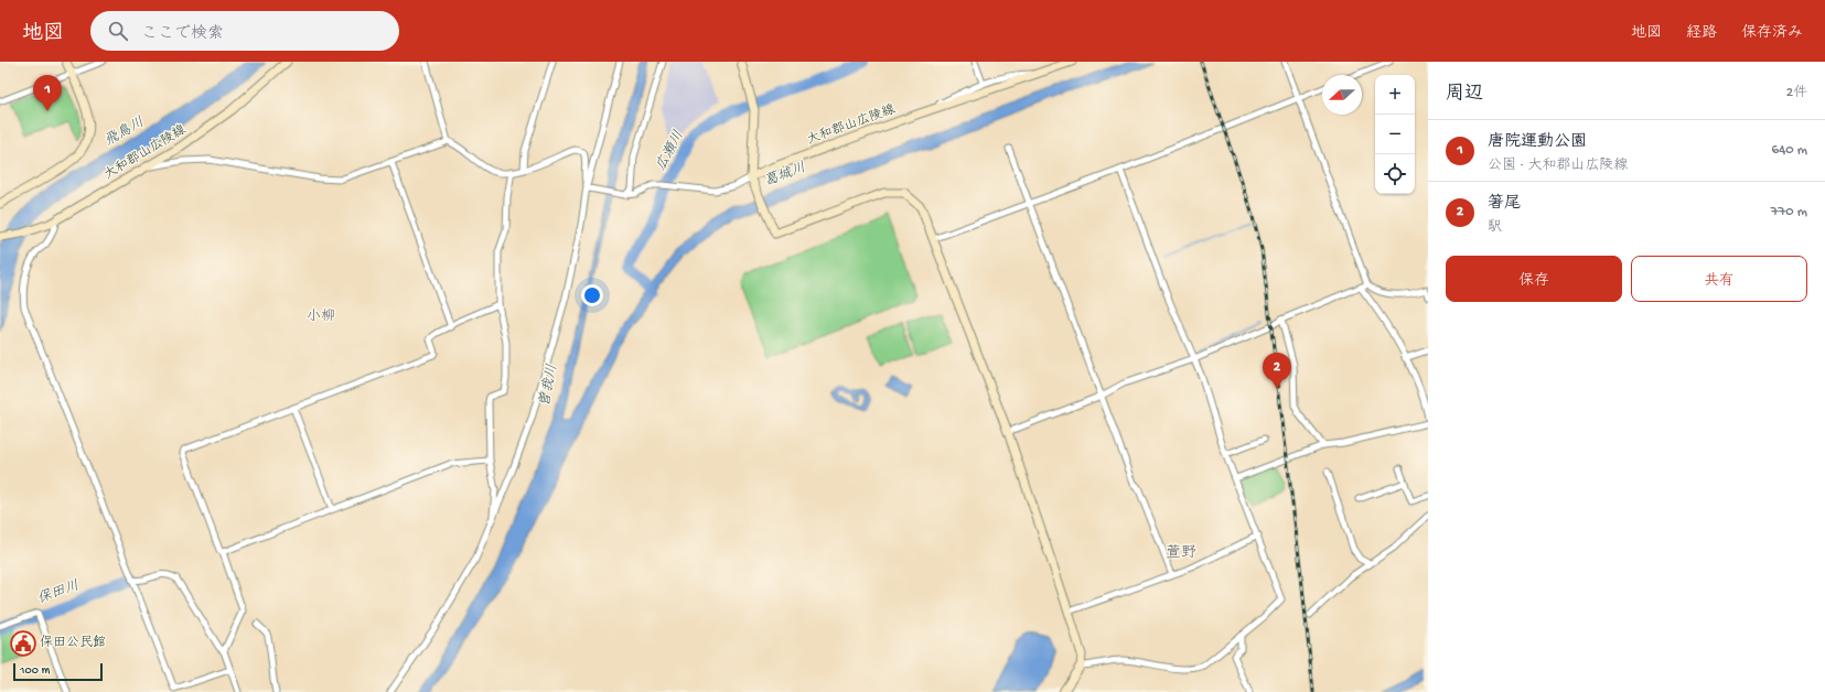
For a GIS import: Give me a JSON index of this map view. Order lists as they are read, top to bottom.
{
  "streets": {
    "main road": ["大和郡山広陵線"]
  },
  "districts": ["小柳", "萱野"],
  "water": [
    "飛鳥川",
    "広瀬川",
    "葛城川",
    "曽我川",
    "保田川"
  ],
  "places": {
    "public building": ["保田公民館"]
  },
  "scale_bar": "100 m",
  "north": "left",
  "page": {
    "header": "地図",
    "search": "ここで検索",
    "nav": ["地図", "経路", "保存済み"],
    "heading": ["周辺", "2件"],
    "map_buttons": ["+", "−"],
    "pins": ["1", "2"],
    "list": [
      {
        "mark": "1",
        "name": "唐院運動公園",
        "note": "公園 · 大和郡山広陵線",
        "value": "640 m"
      },
      {
        "mark": "2",
        "name": "箸尾",
        "note": "駅",
        "value": "770 m"
      }
    ],
    "buttons": ["保存", "共有"],
    "scale": "100 m"
  }
}
